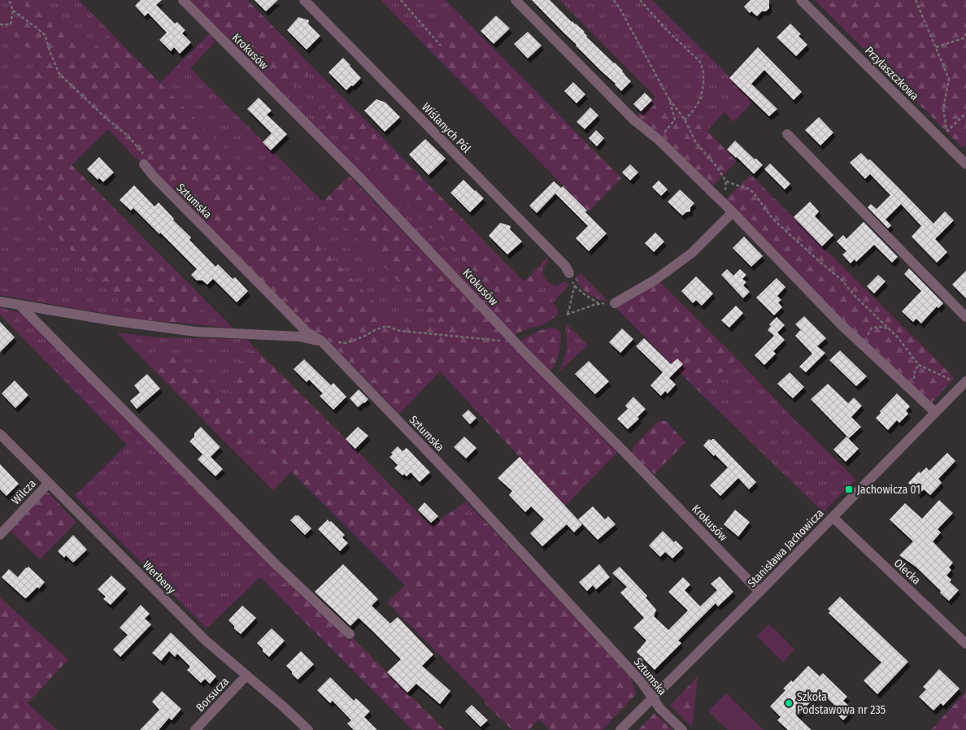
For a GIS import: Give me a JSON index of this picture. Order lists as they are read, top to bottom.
{
  "streets": {
    "street": [
      "Krokusów",
      "Przylaszczkowa",
      "Wiślanych Pól",
      "Sztumska",
      "Wilcza",
      "Stanisława Jachowicza",
      "Olecka",
      "Werbeny",
      "Borsucza"
    ]
  },
  "crossings": [
    ["Krokusów", "Stanisława Jachowicza"],
    ["Sztumska", "Stanisława Jachowicza"],
    ["Wilcza", "Werbeny"],
    ["Stanisława Jachowicza", "Olecka"],
    ["Werbeny", "Borsucza"]
  ],
  "places": {
    "transit": ["Jachowicza 01"],
    "other": ["Szkoła Podstawowa nr 235"]
  }
}
